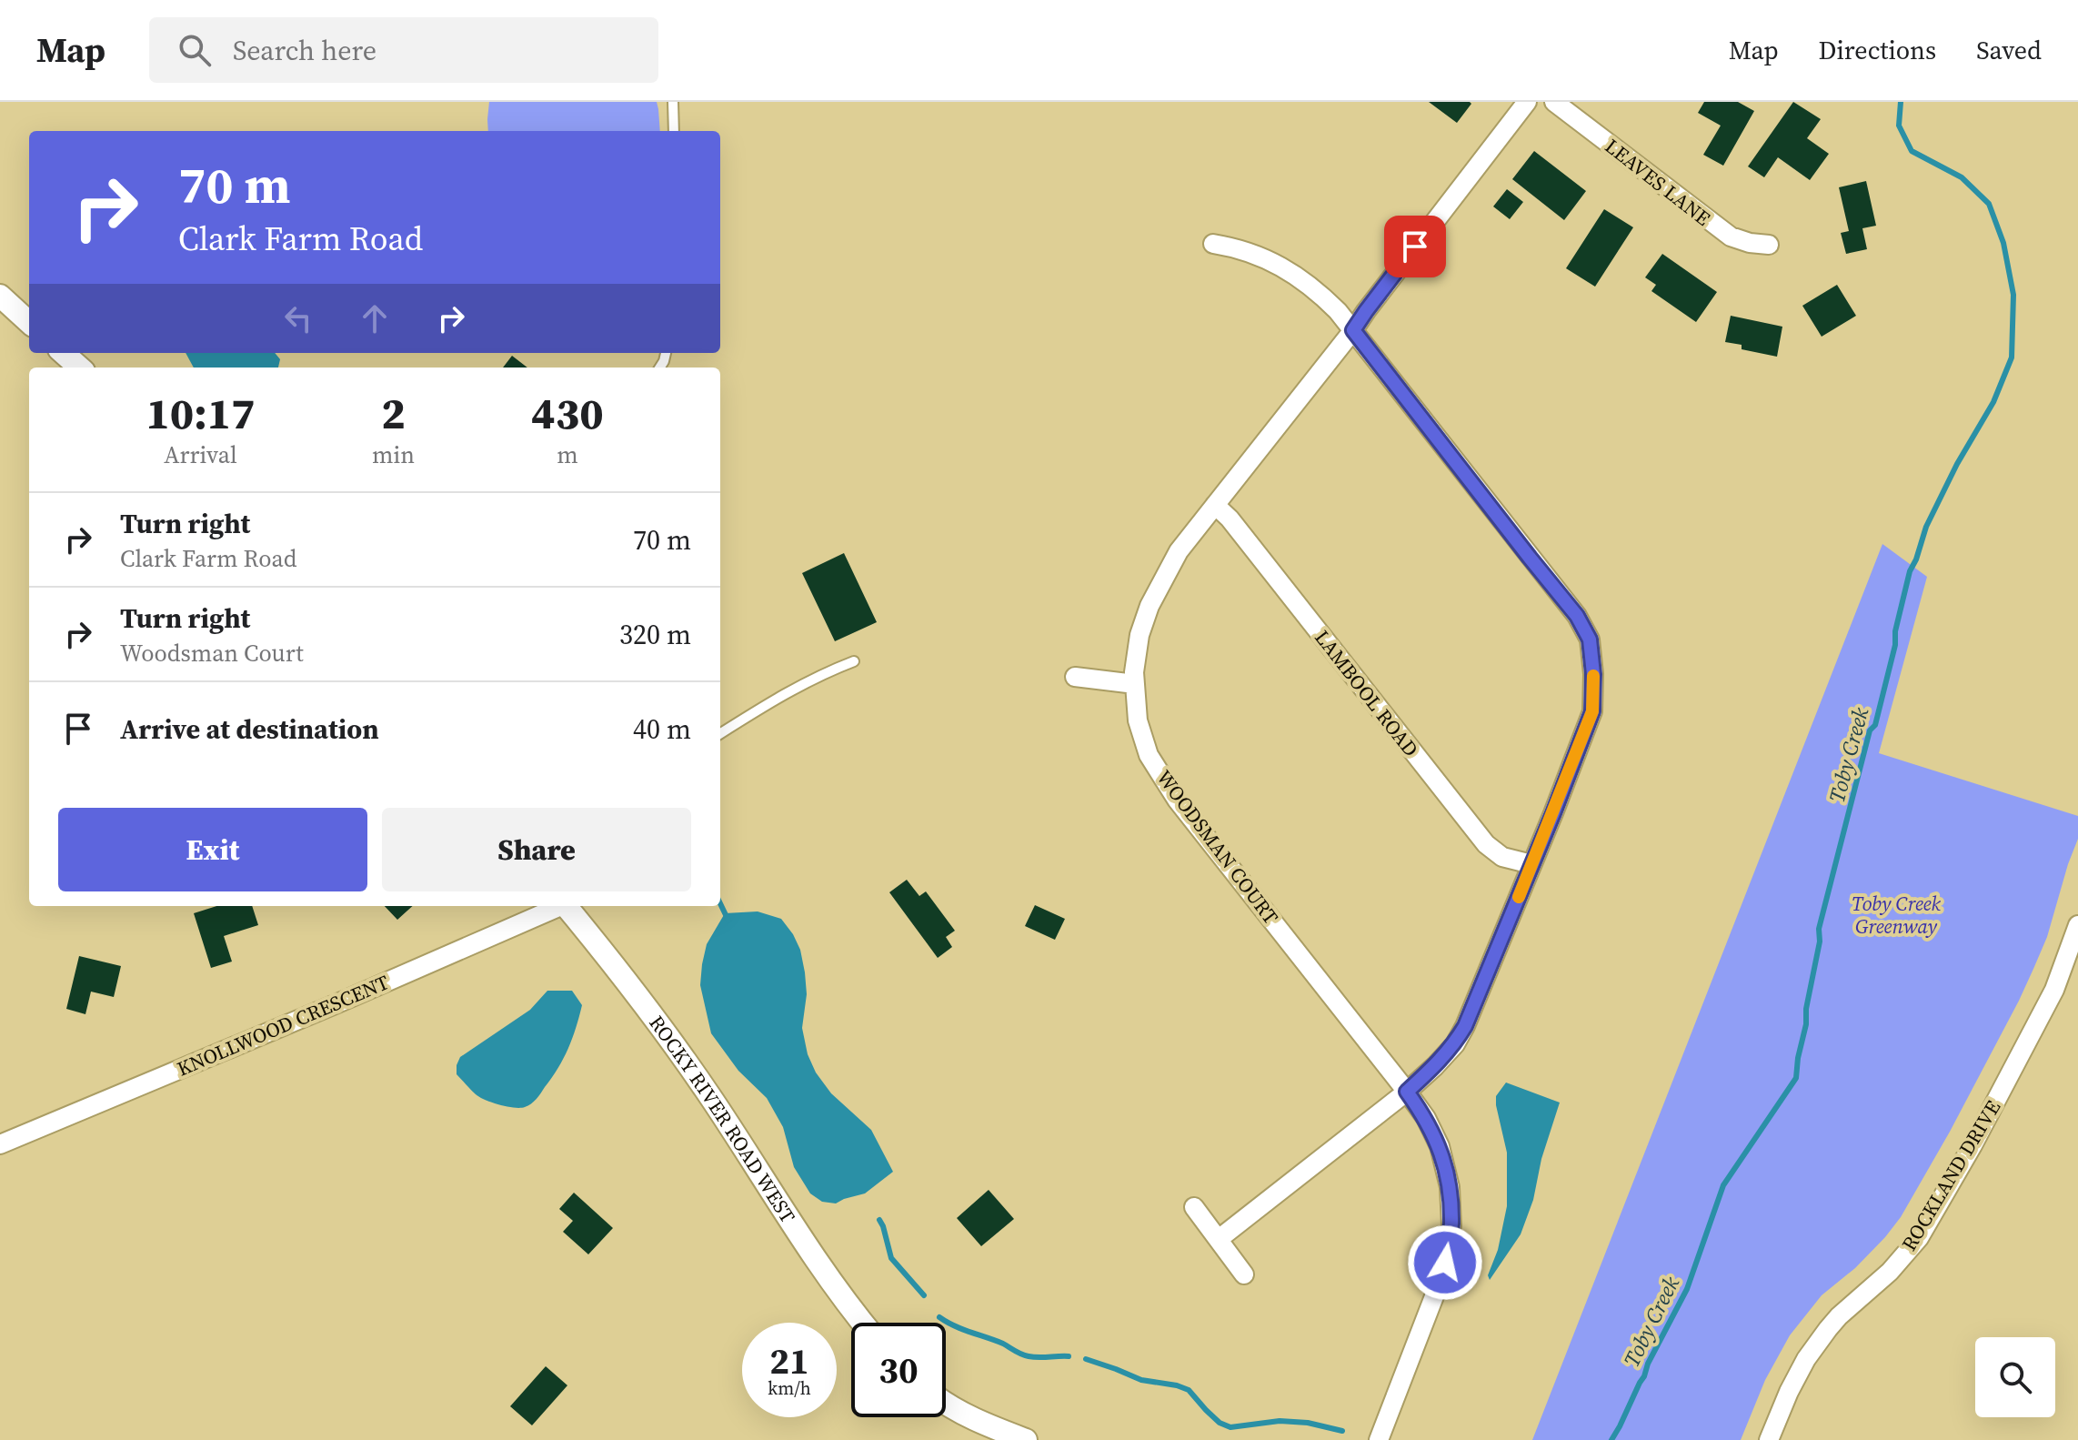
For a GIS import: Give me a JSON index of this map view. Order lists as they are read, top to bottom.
{
  "streets": {
    "street": [
      "LEAVES LANE",
      "LAMBOOL ROAD",
      "WOODSMAN COURT",
      "KNOLLWOOD CRESCENT",
      "ROCKY RIVER ROAD WEST",
      "ROCKLAND DRIVE"
    ]
  },
  "crossings": [
    ["LAMBOOL ROAD", "WOODSMAN COURT"]
  ],
  "water": ["Toby Creek"],
  "parks": ["Toby Creek Greenway"],
  "page": {
    "header": "Map",
    "search": "Search here",
    "nav": ["Map", "Directions", "Saved"],
    "turn": ["70 m", "Clark Farm Road"],
    "eta": [
      "10:17",
      "Arrival",
      "2",
      "min",
      "430",
      "m"
    ],
    "list": [
      {
        "name": "Turn right",
        "note": "Clark Farm Road",
        "value": "70 m"
      },
      {
        "name": "Turn right",
        "note": "Woodsman Court",
        "value": "320 m"
      },
      {
        "name": "Arrive at destination",
        "value": "40 m"
      }
    ],
    "buttons": ["Exit", "Share"],
    "speed": "21 km/h",
    "limit": "30"
  }
}
